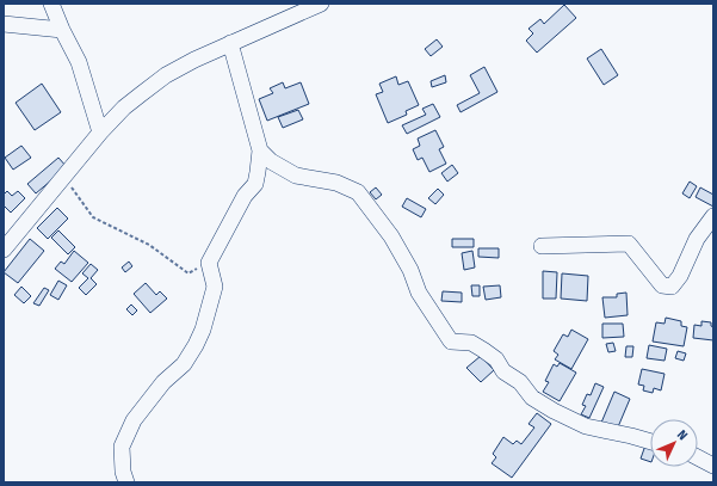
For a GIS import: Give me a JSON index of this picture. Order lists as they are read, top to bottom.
{
  "north": "top right"
}
